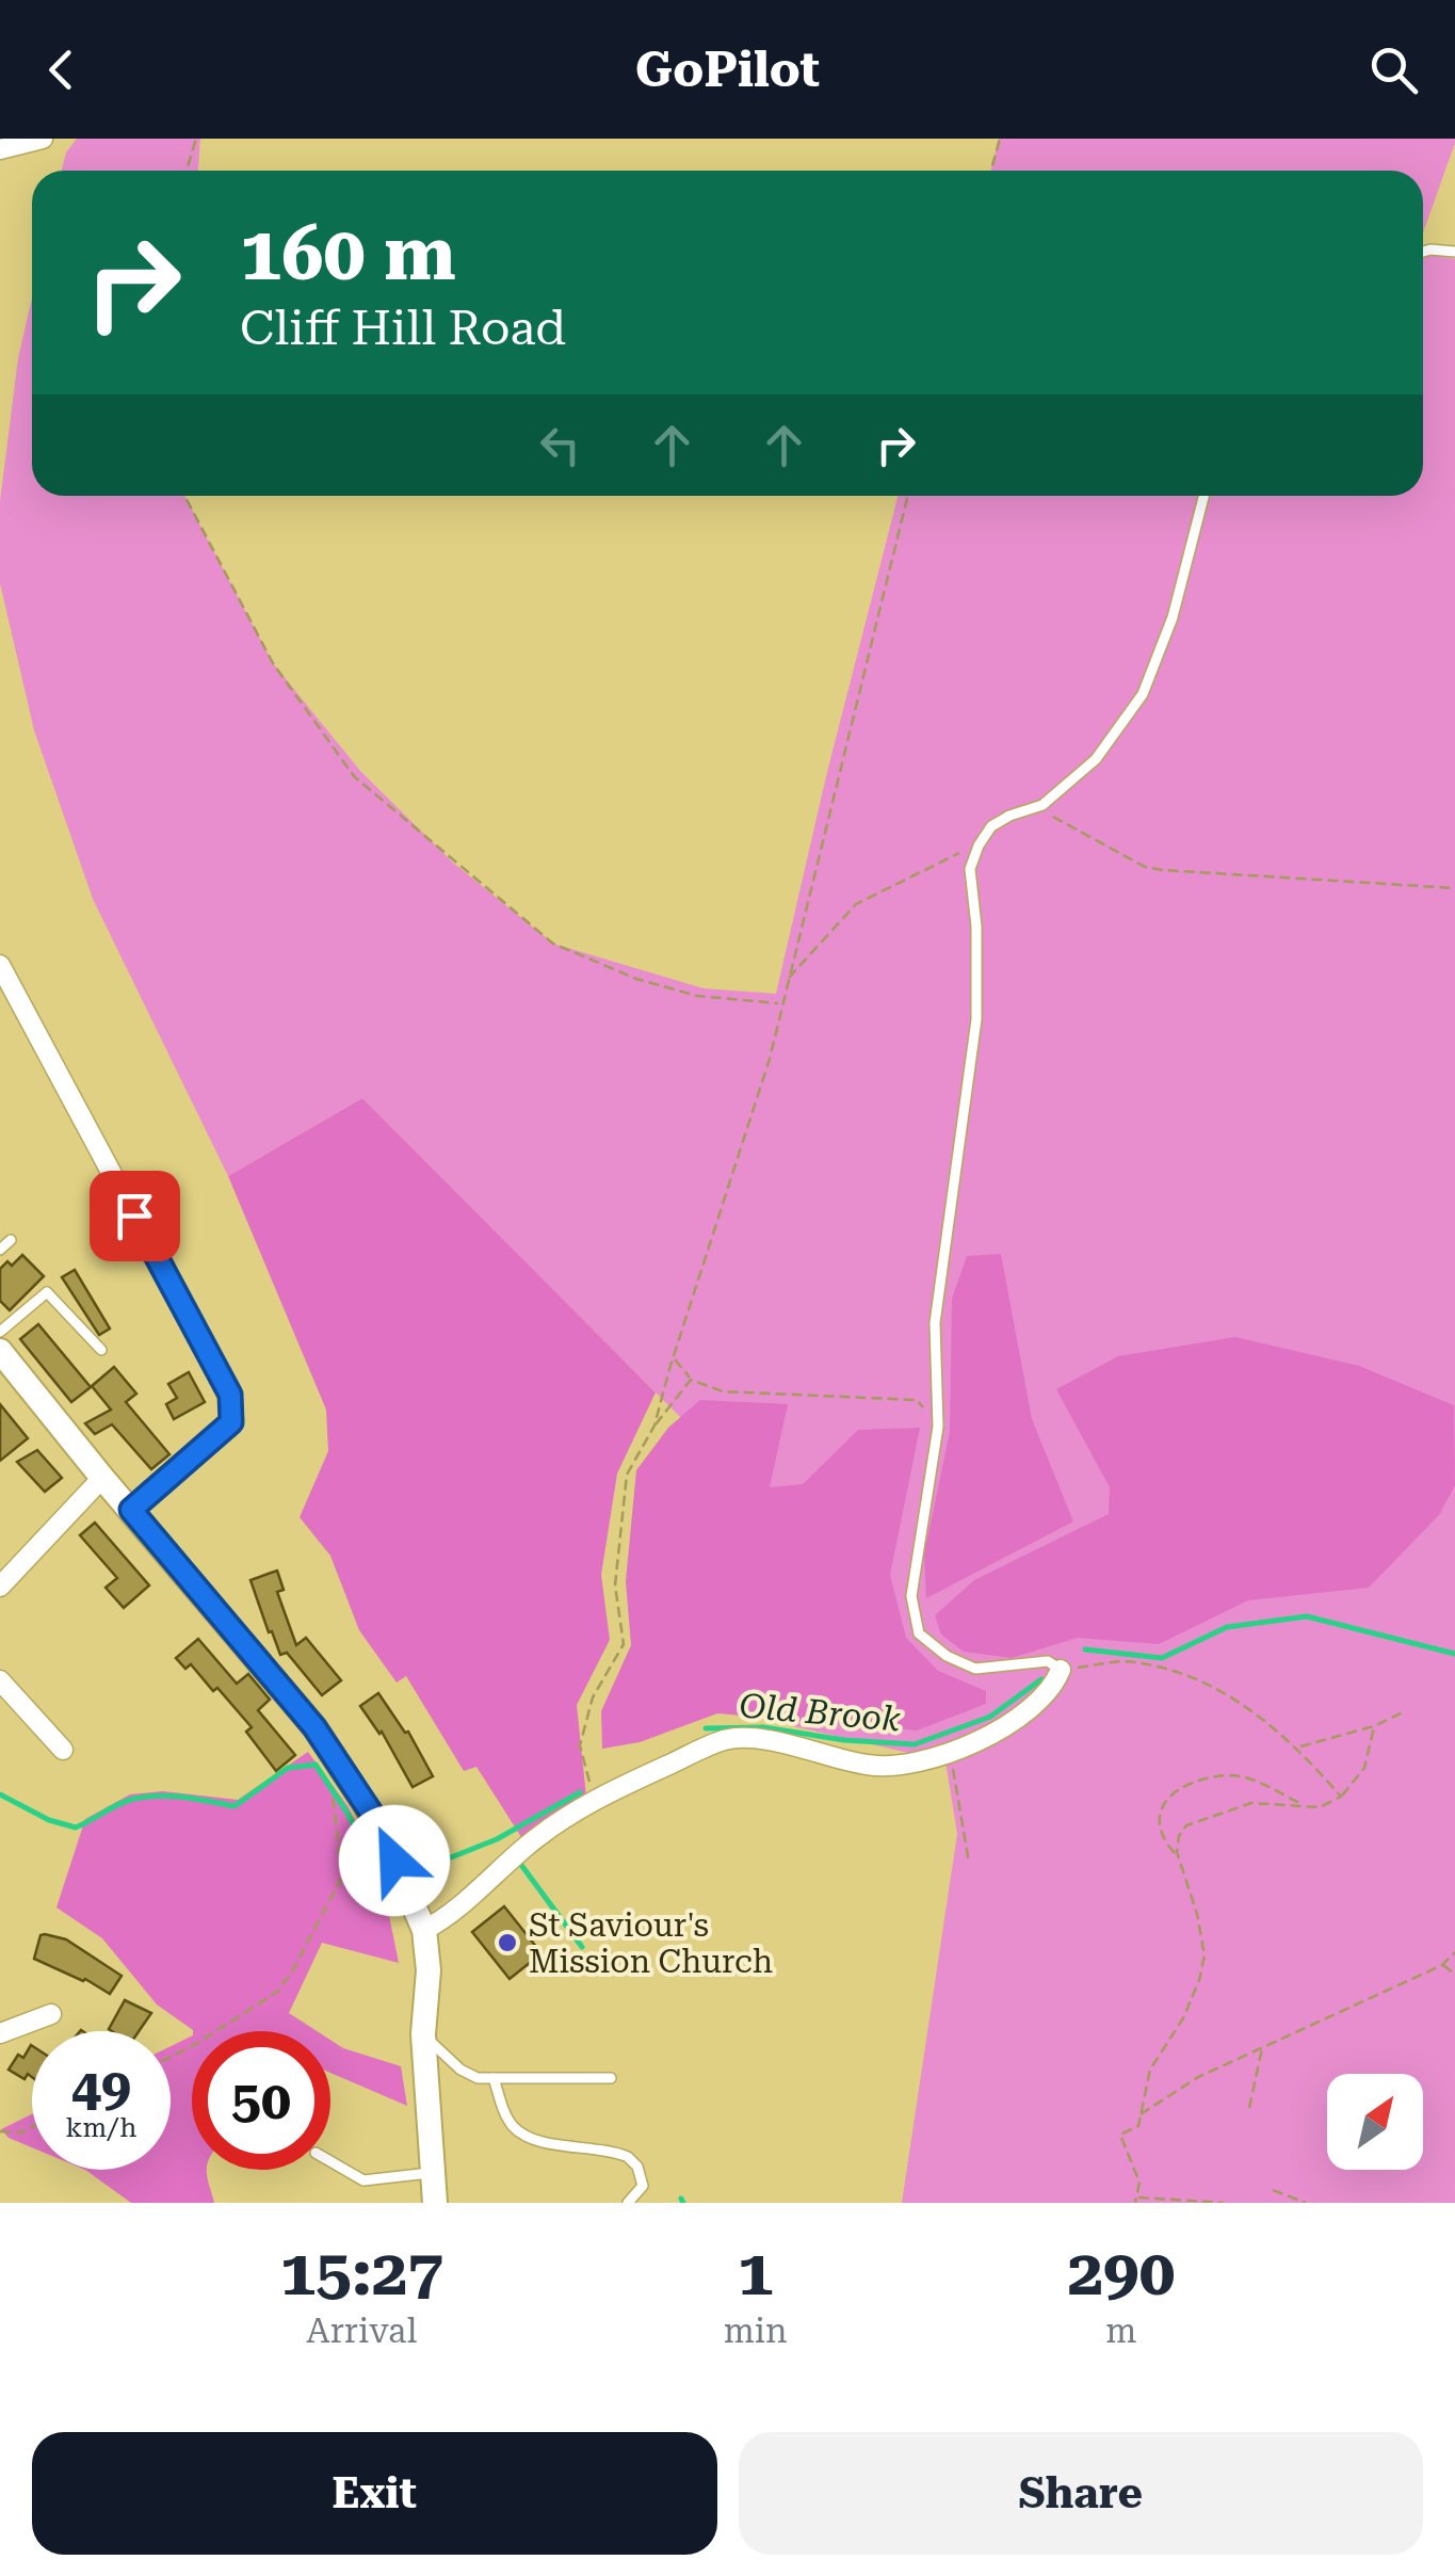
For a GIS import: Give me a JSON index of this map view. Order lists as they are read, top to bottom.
{
  "water": ["Old Brook"],
  "places": ["St Saviour's Mission Church"],
  "north": "top right",
  "page": {
    "header": "GoPilot",
    "turn": ["160 m", "Cliff Hill Road"],
    "speed": "49 km/h",
    "limit": "50",
    "eta": [
      "15:27",
      "Arrival",
      "1",
      "min",
      "290",
      "m"
    ],
    "buttons": ["Exit", "Share"]
  }
}
